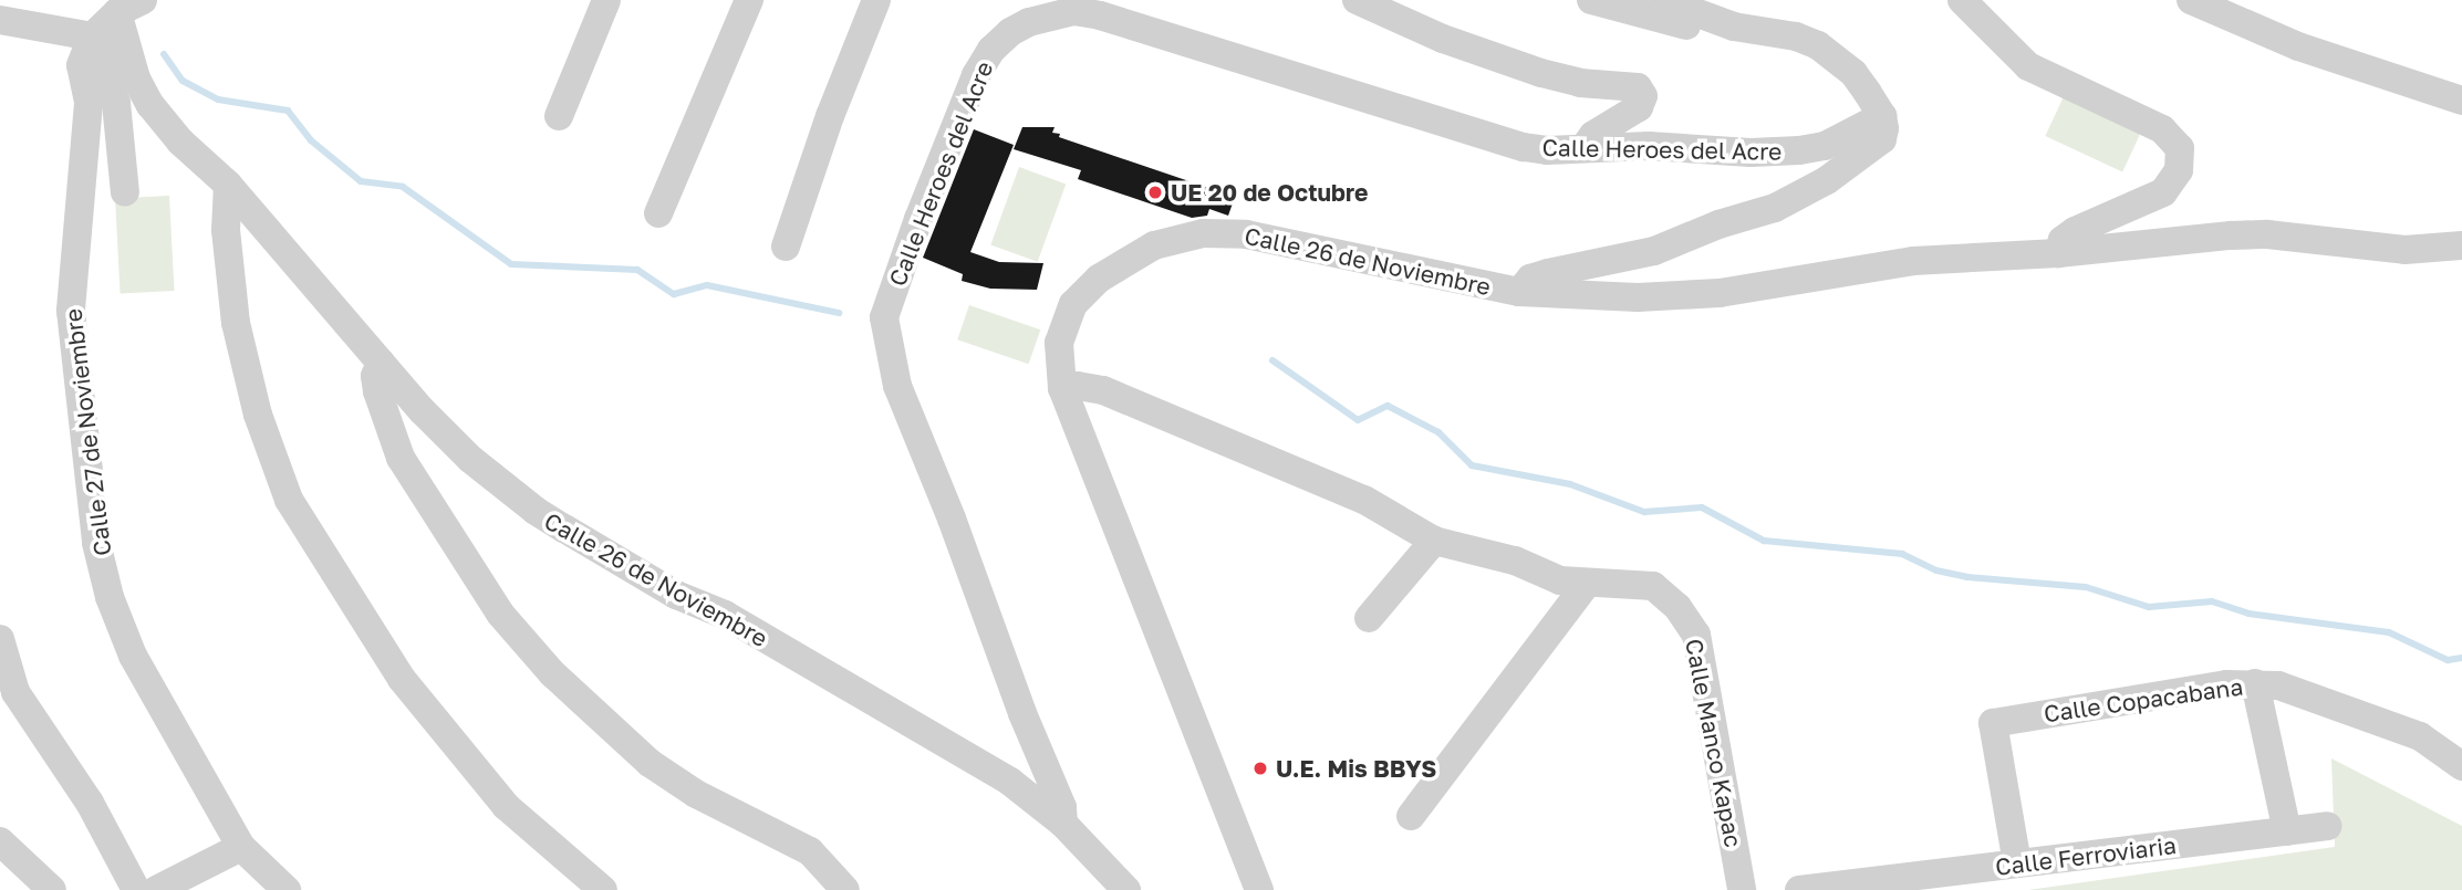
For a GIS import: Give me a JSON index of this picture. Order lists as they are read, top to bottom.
{
  "streets": {
    "street": [
      "Calle Heroes del Acre",
      "Calle 26 de Noviembre",
      "Calle 27 de Noviembre",
      "Calle Copacabana",
      "Calle Manco Kapac",
      "Calle Ferroviaria"
    ]
  },
  "crossings": [
    ["Calle Heroes del Acre", "Calle 26 de Noviembre"],
    ["Calle 26 de Noviembre", "Calle Manco Kapac"],
    ["Calle Copacabana", "Calle Ferroviaria"]
  ],
  "places": ["UE 20 de Octubre", "U.E. Mis BBYS"]
}
